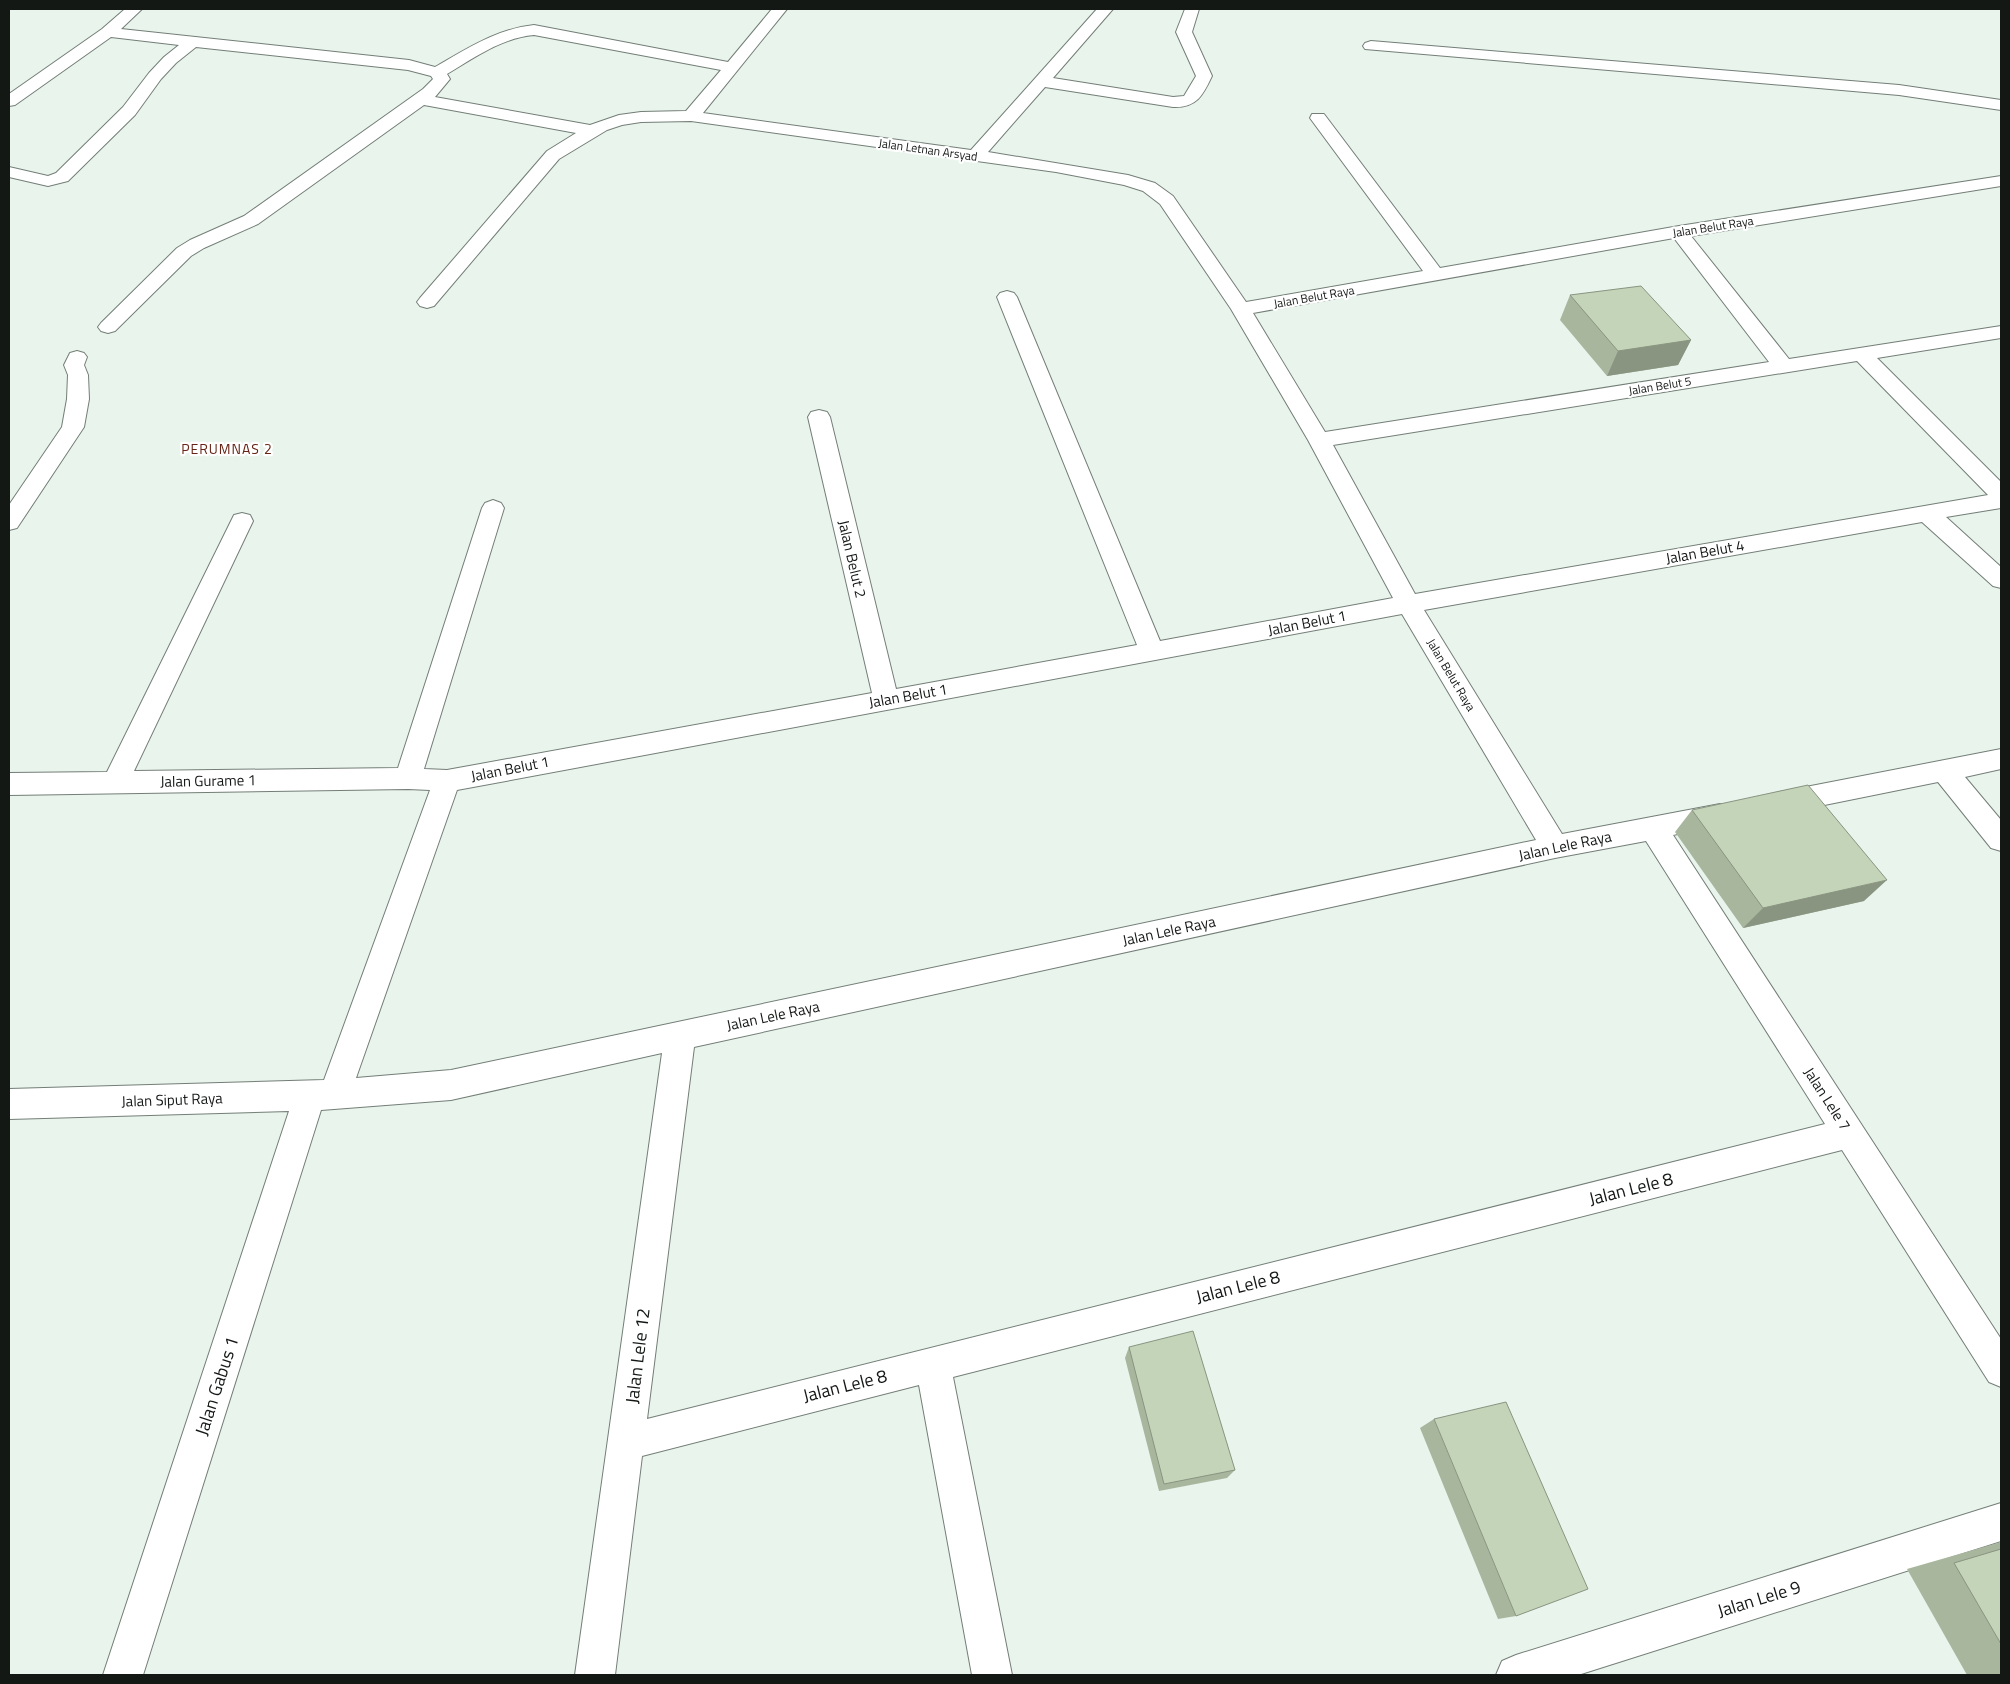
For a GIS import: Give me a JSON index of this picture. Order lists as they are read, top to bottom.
{
  "streets": {
    "street": [
      "Jalan Letnan Arsyad",
      "Jalan Belut Raya",
      "Jalan Belut 5",
      "Jalan Belut 4",
      "Jalan Belut 2",
      "Jalan Belut 1",
      "Jalan Gurame 1",
      "Jalan Lele Raya",
      "Jalan Lele 7",
      "Jalan Siput Raya",
      "Jalan Lele 8",
      "Jalan Lele 12",
      "Jalan Gabus 1",
      "Jalan Lele 9"
    ]
  },
  "crossings": [
    ["Jalan Letnan Arsyad", "Jalan Belut Raya"],
    ["Jalan Belut Raya", "Jalan Belut 5"],
    ["Jalan Belut Raya", "Jalan Belut 4"],
    ["Jalan Belut Raya", "Jalan Belut 1"],
    ["Jalan Belut Raya", "Jalan Lele Raya"],
    ["Jalan Belut 4", "Jalan Belut 1"],
    ["Jalan Belut 2", "Jalan Belut 1"],
    ["Jalan Belut 1", "Jalan Gurame 1"],
    ["Jalan Belut 1", "Jalan Gabus 1"],
    ["Jalan Lele Raya", "Jalan Lele 7"],
    ["Jalan Lele Raya", "Jalan Siput Raya"],
    ["Jalan Lele Raya", "Jalan Lele 12"],
    ["Jalan Lele Raya", "Jalan Gabus 1"],
    ["Jalan Lele 7", "Jalan Lele 8"],
    ["Jalan Siput Raya", "Jalan Gabus 1"],
    ["Jalan Lele 8", "Jalan Lele 12"]
  ],
  "districts": ["PERUMNAS 2"]
}
